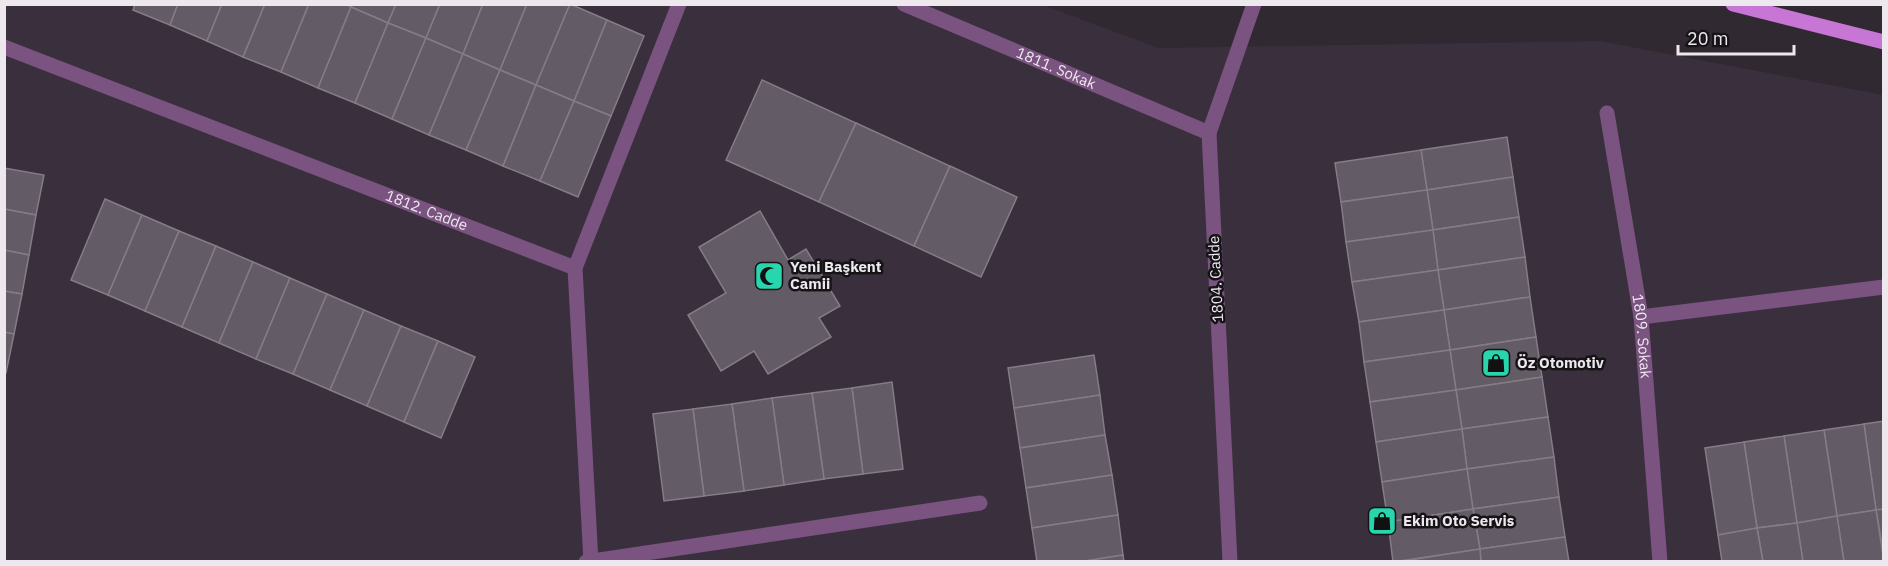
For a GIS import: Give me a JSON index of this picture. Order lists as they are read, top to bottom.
{
  "streets": {
    "street": [
      "1811. Sokak",
      "1812. Cadde",
      "1804. Cadde",
      "1809. Sokak"
    ]
  },
  "crossings": [
    ["1811. Sokak", "1804. Cadde"]
  ],
  "places": {
    "mosque": ["Yeni Başkent Camii"],
    "shop": ["Öz Otomotiv", "Ekim Oto Servis"]
  },
  "scale_bar": "20 m"
}
